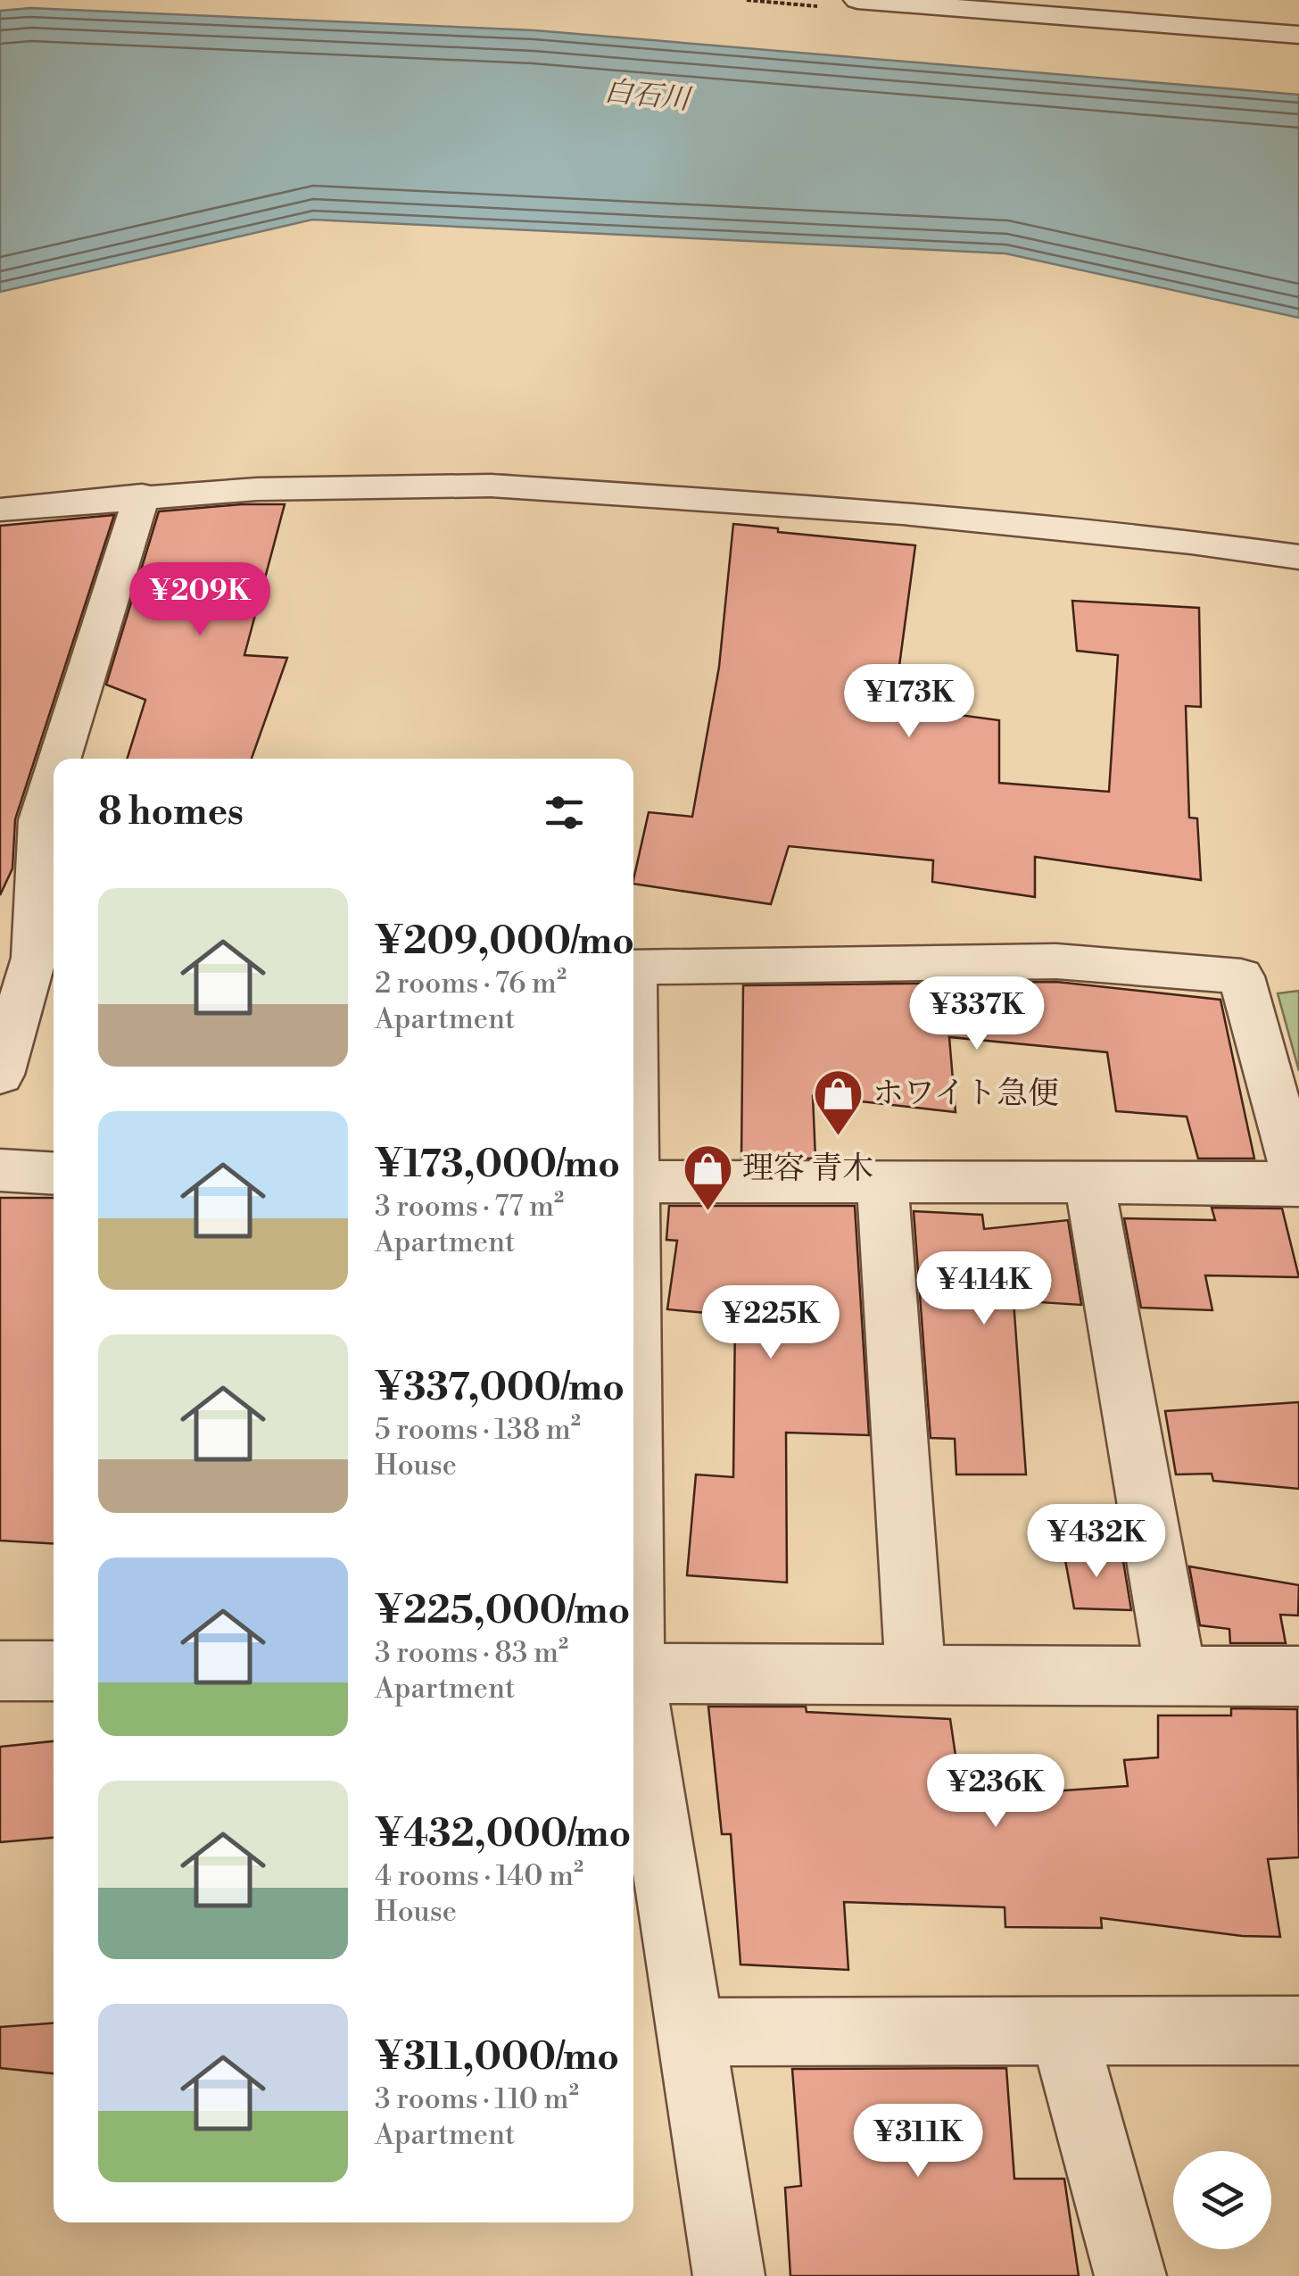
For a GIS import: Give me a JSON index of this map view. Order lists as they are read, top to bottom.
{
  "water": ["白石川"],
  "places": {
    "shop": ["ホワイト急便", "理容 青木"]
  },
  "page": {
    "price": [
      "¥209K",
      "¥173K",
      "¥337K",
      "¥414K",
      "¥225K",
      "¥432K",
      "¥236K",
      "¥311K"
    ],
    "heading": "8 homes",
    "list": [
      {
        "name": "¥209,000/mo",
        "note": "2 rooms · 76 m² · Apartment"
      },
      {
        "name": "¥173,000/mo",
        "note": "3 rooms · 77 m² · Apartment"
      },
      {
        "name": "¥337,000/mo",
        "note": "5 rooms · 138 m² · House"
      },
      {
        "name": "¥225,000/mo",
        "note": "3 rooms · 83 m² · Apartment"
      },
      {
        "name": "¥432,000/mo",
        "note": "4 rooms · 140 m² · House"
      },
      {
        "name": "¥311,000/mo",
        "note": "3 rooms · 110 m² · Apartment"
      }
    ]
  }
}
